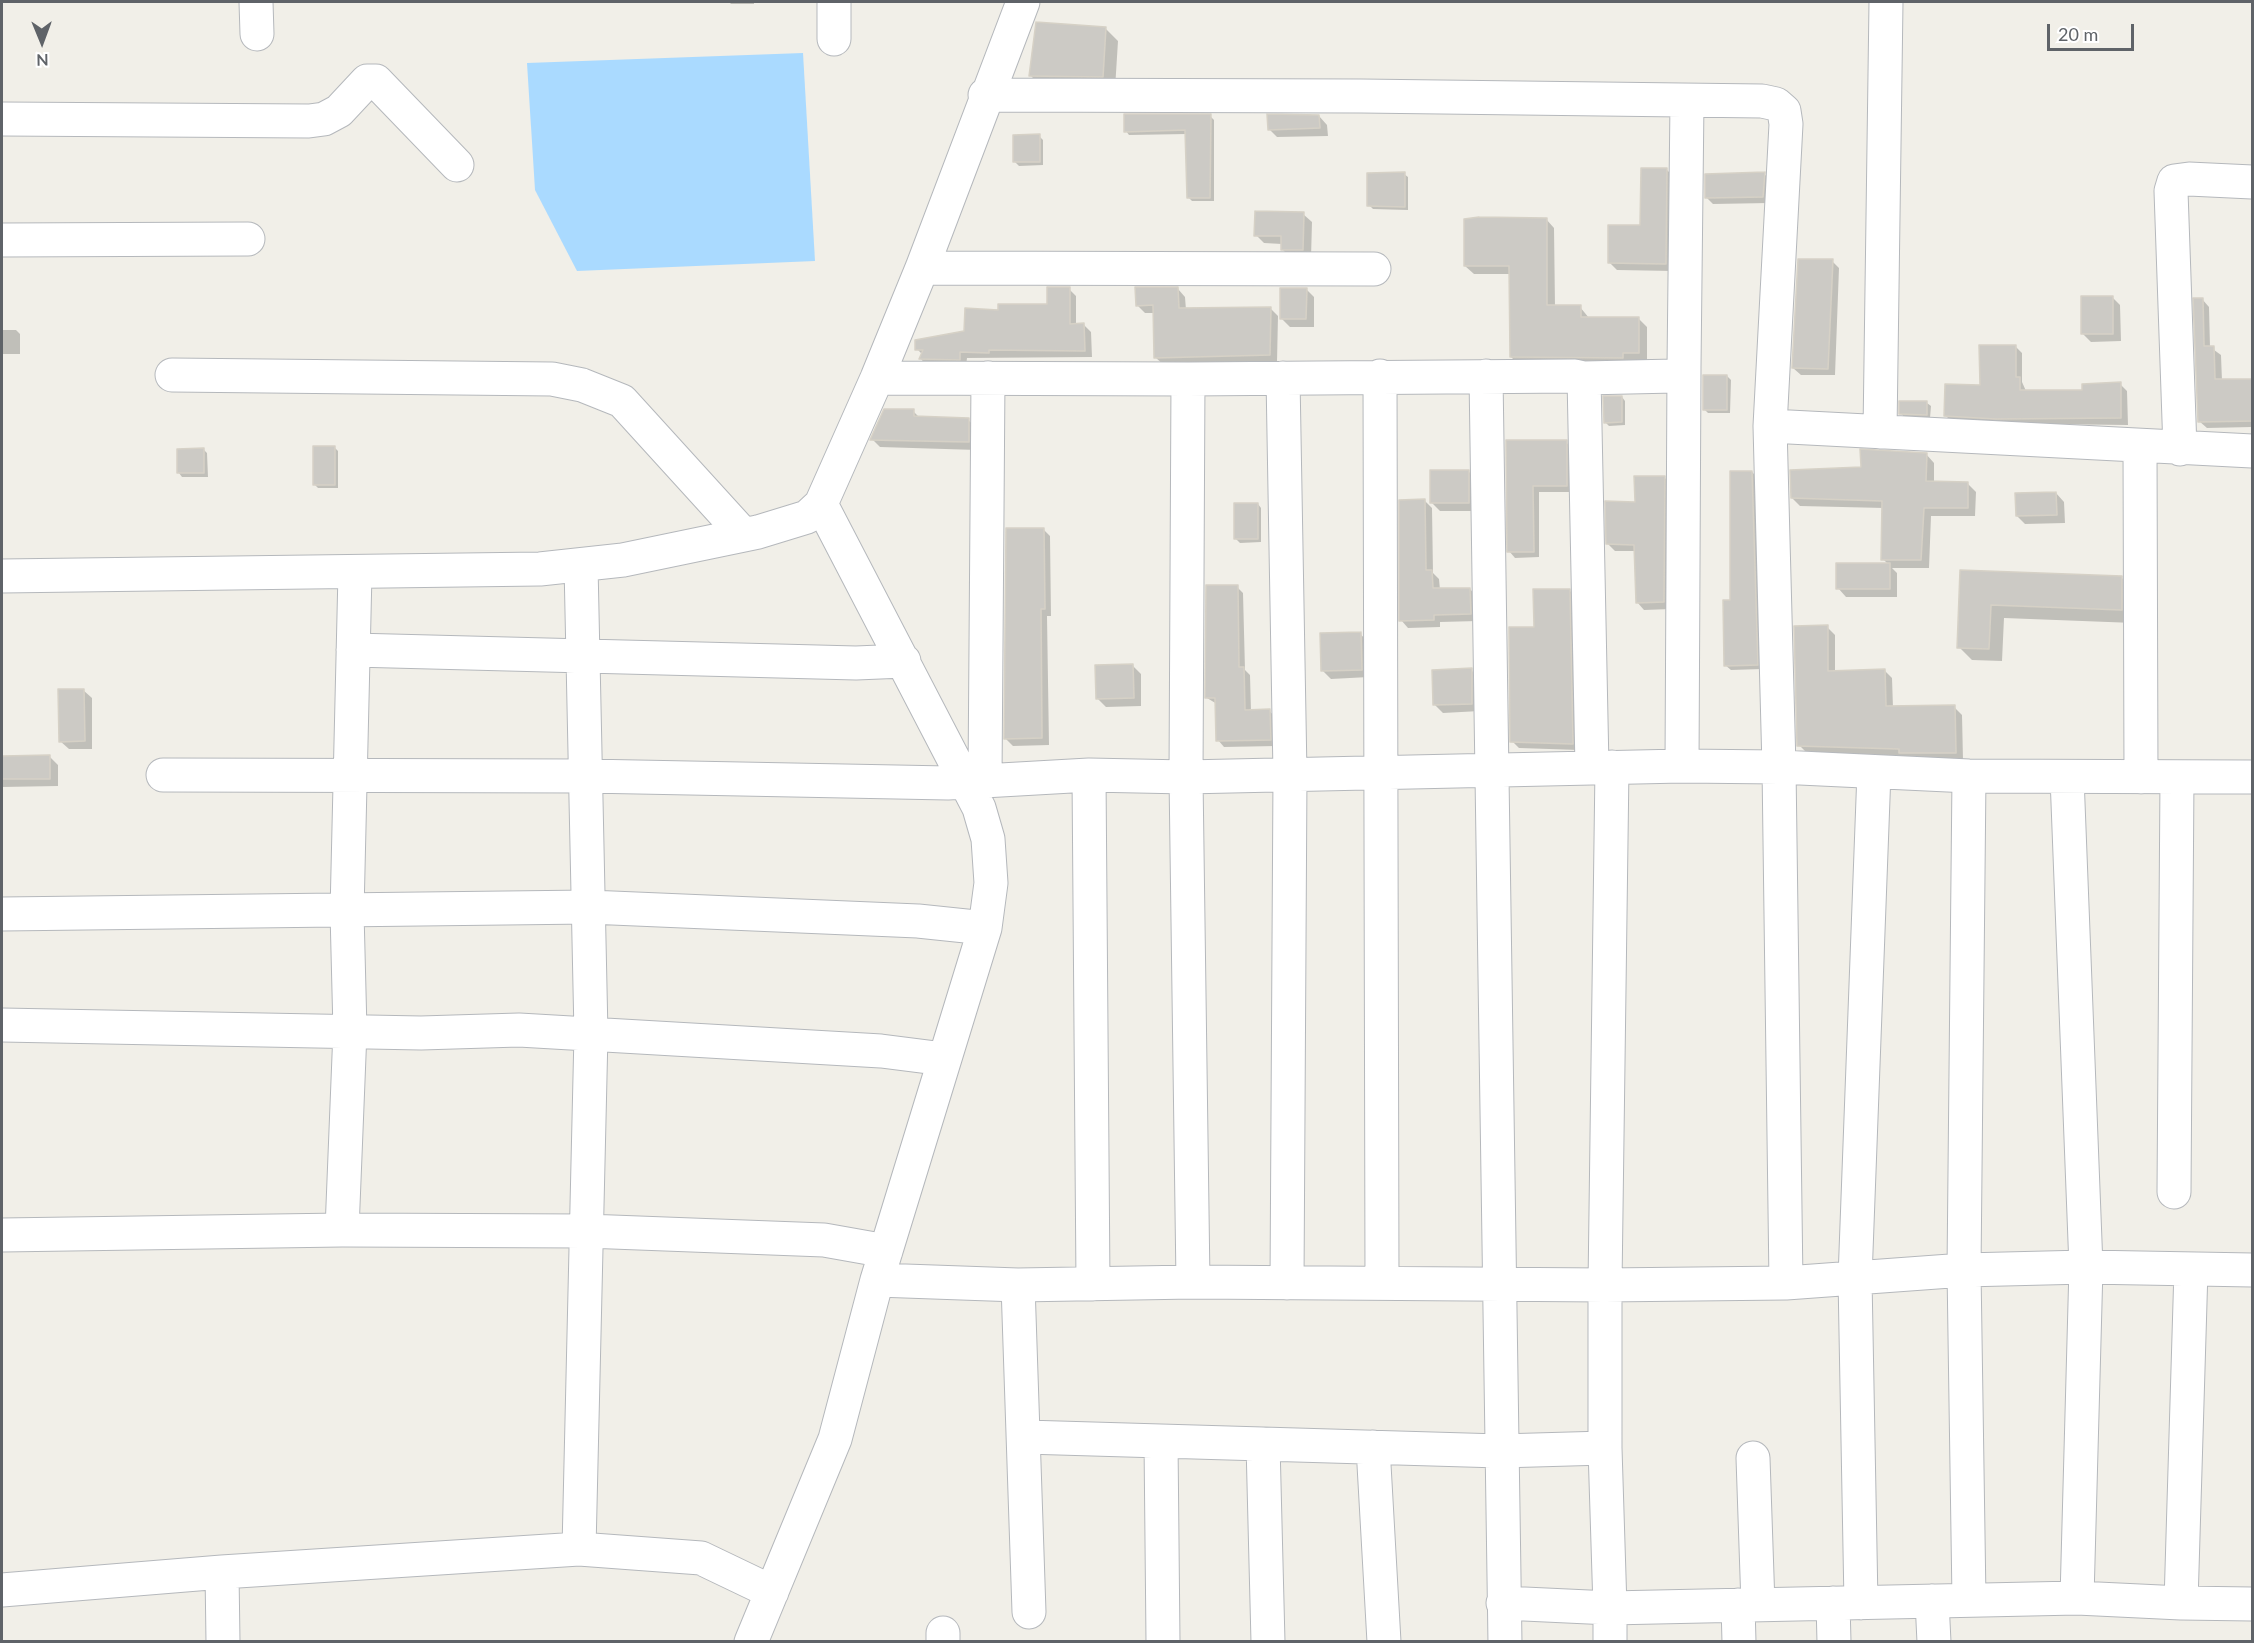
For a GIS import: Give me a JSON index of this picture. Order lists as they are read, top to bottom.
{
  "scale_bar": "20 m",
  "north": "bottom"
}
